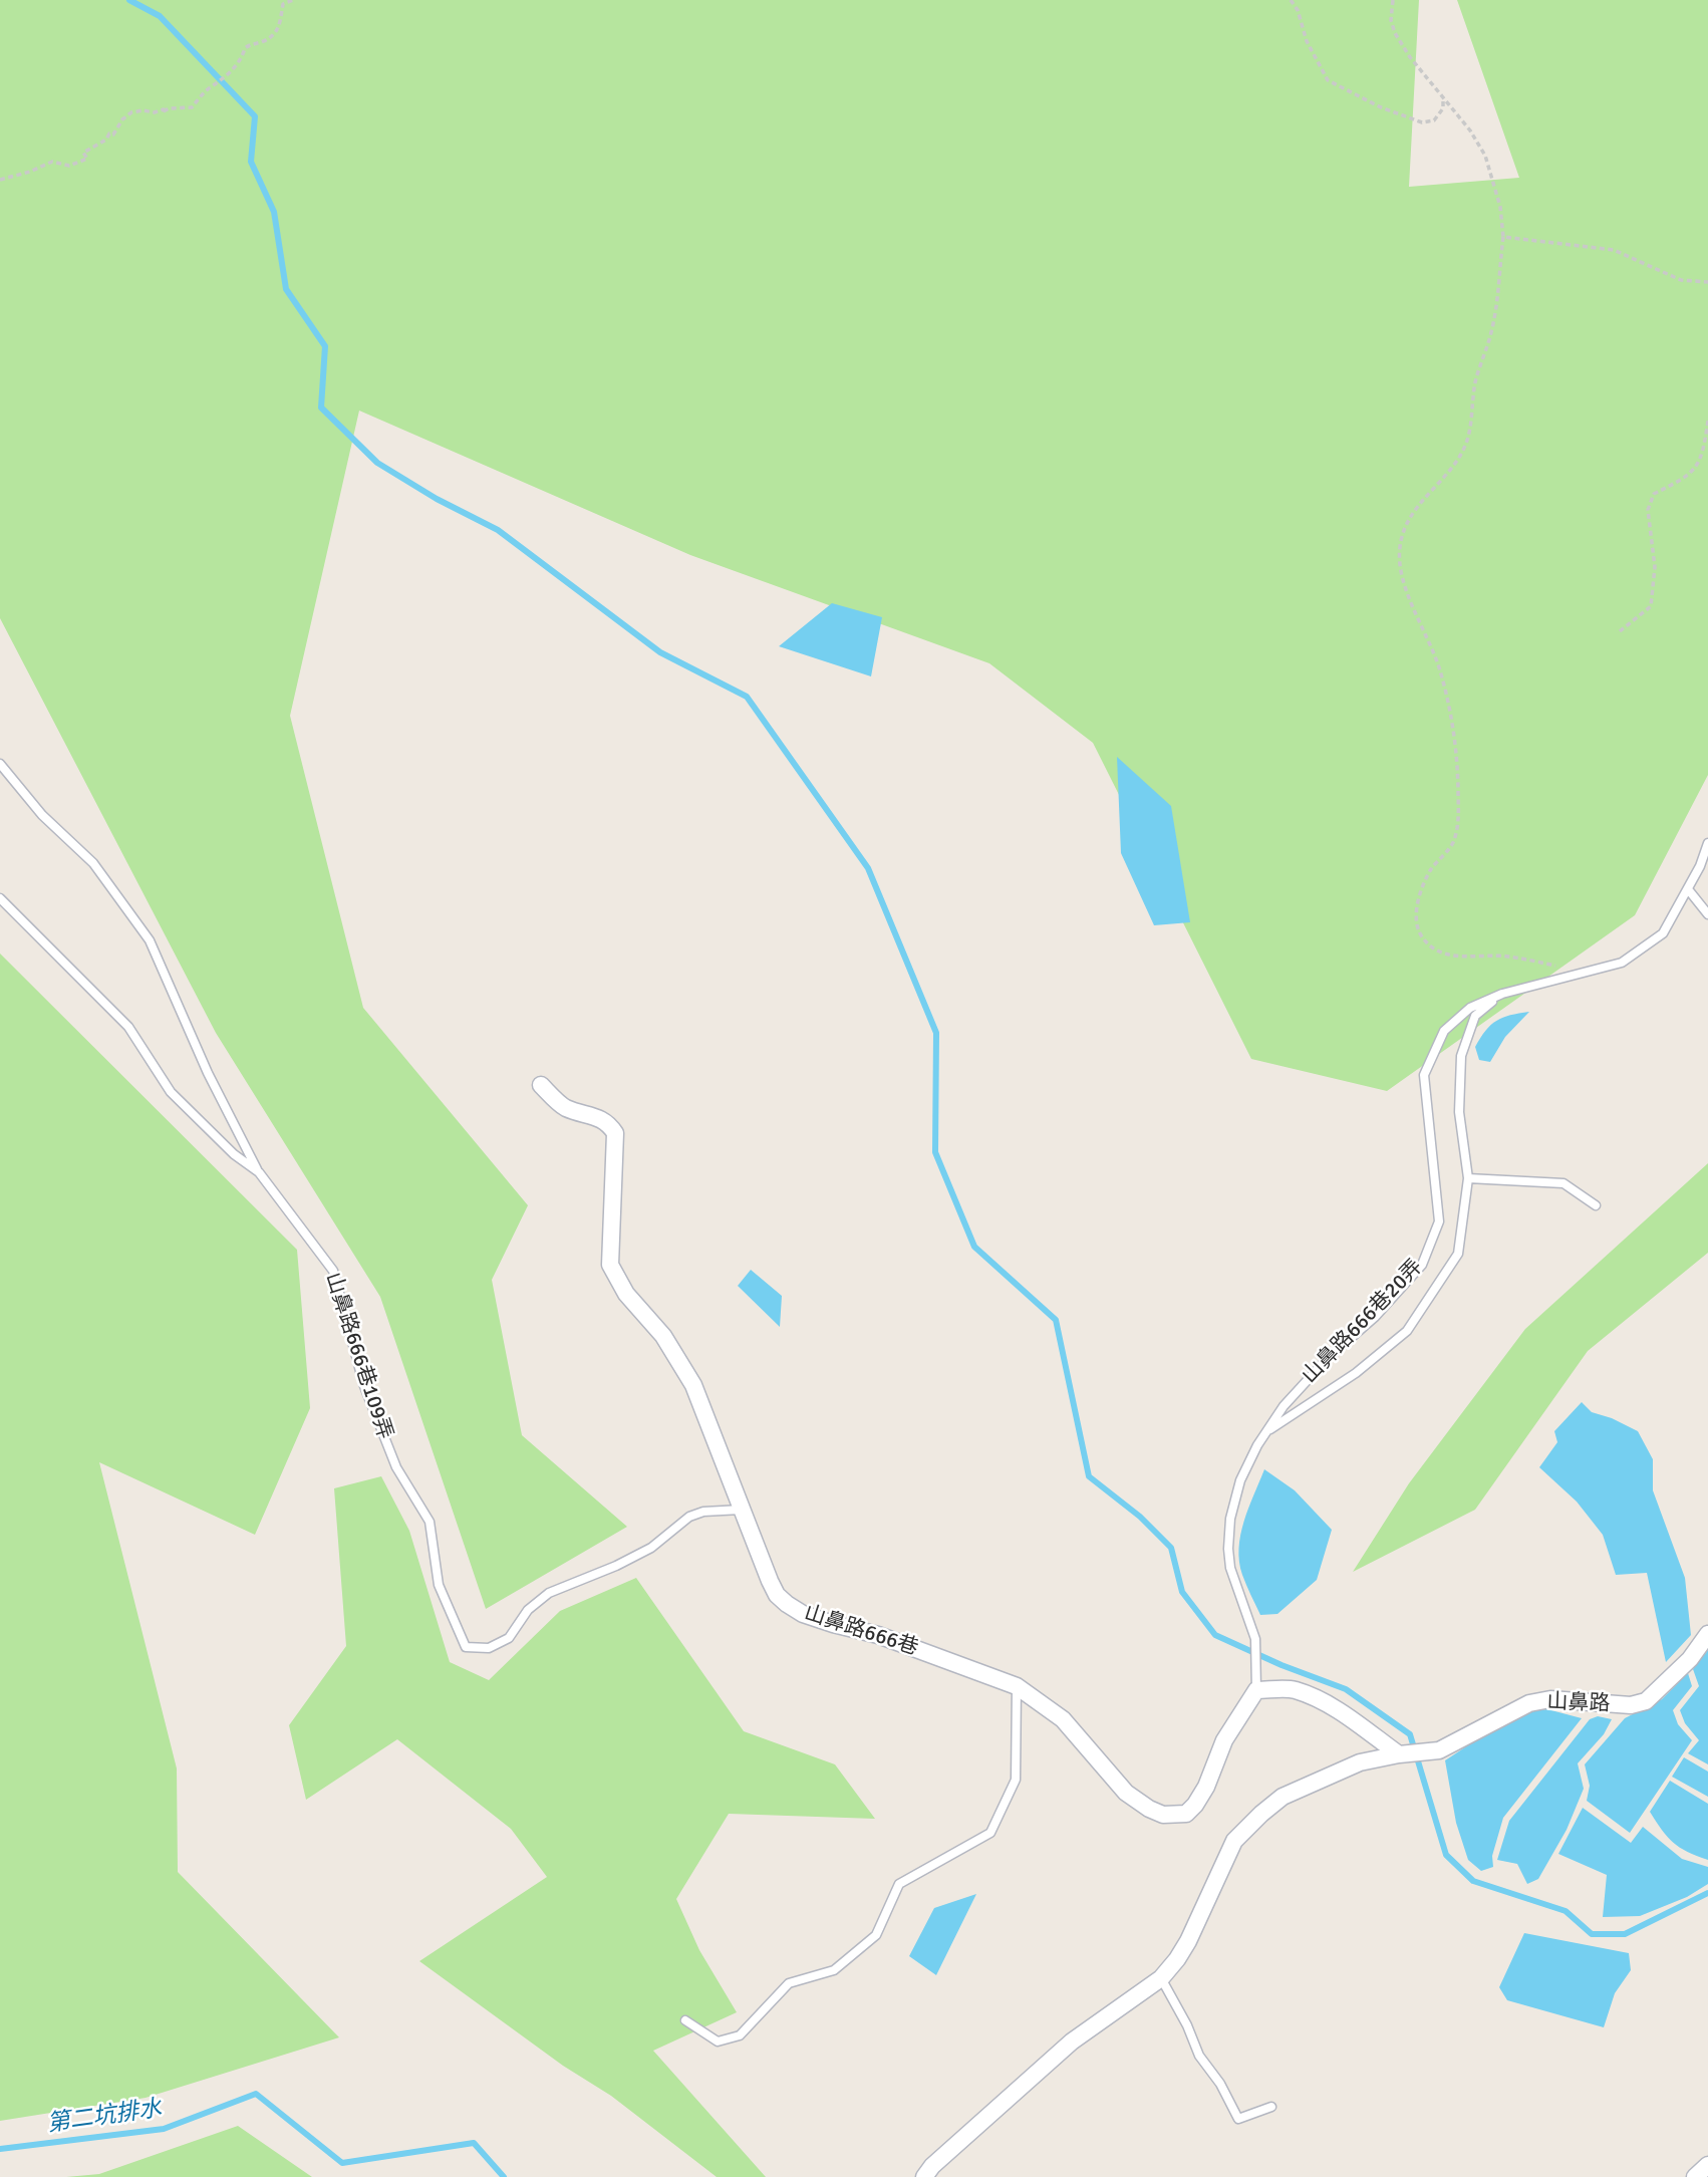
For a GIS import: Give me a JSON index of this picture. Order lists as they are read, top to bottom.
{
  "streets": {
    "street": ["山鼻路666巷", "山鼻路"],
    "lane": ["山鼻路666巷20弄", "山鼻路666巷109弄"]
  },
  "crossings": [
    ["山鼻路666巷20弄", "山鼻路666巷"],
    ["山鼻路666巷109弄", "山鼻路666巷"]
  ],
  "water": ["第二坑排水"]
}
